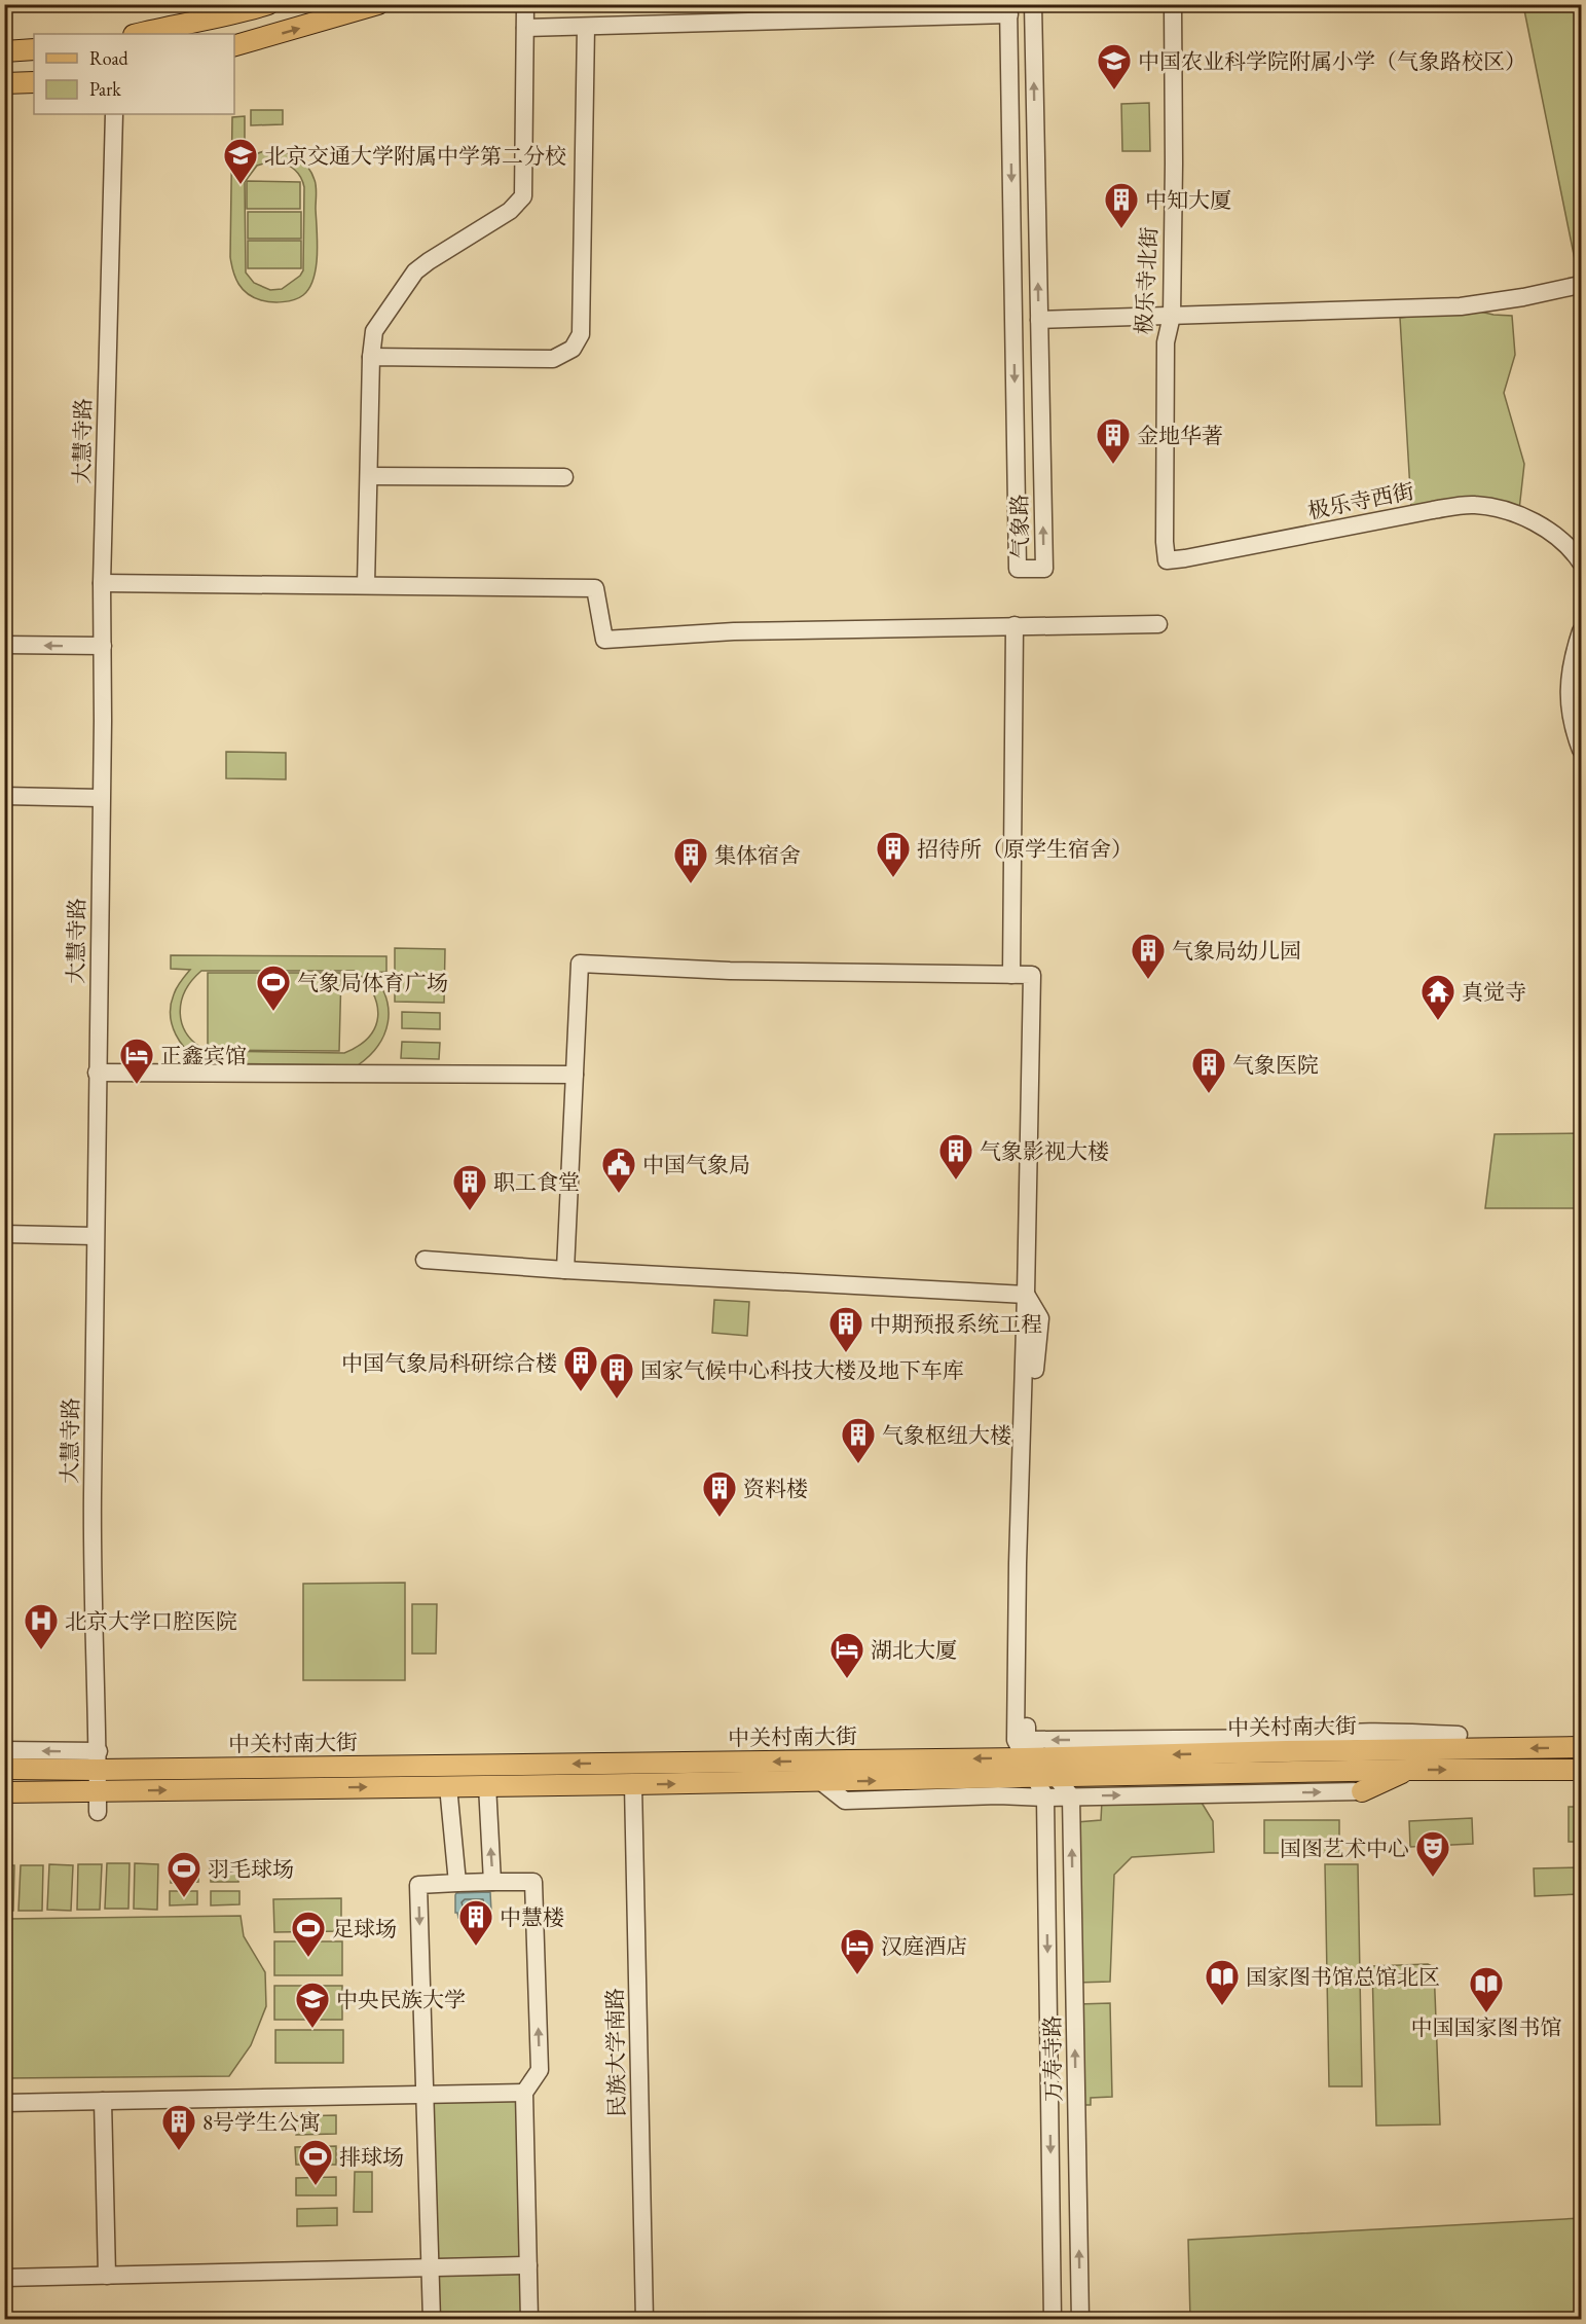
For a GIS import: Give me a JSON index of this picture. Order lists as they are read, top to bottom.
{
  "streets": {
    "main road": ["中关村南大街"],
    "street": [
      "极乐寺北街",
      "大慧寺路",
      "极乐寺西街",
      "气象路",
      "民族大学南路",
      "万寿寺路"
    ]
  },
  "crossings": [
    ["极乐寺北街", "极乐寺西街"],
    ["大慧寺路", "中关村南大街"],
    ["中关村南大街", "民族大学南路"],
    ["中关村南大街", "万寿寺路"]
  ],
  "places": {
    "school or university": ["中国农业科学院附属小学（气象路校区）", "北京交通大学附属中学第二分校", "中央民族大学"],
    "building": [
      "中知大厦",
      "金地华著",
      "招待所（原学生宿舍）",
      "集体宿舍",
      "气象局幼儿园",
      "气象医院",
      "气象影视大楼",
      "职工食堂",
      "中期预报系统工程",
      "中国气象局科研综合楼",
      "国家气候中心科技大楼及地下车库",
      "气象枢纽大楼",
      "资料楼",
      "中慧楼",
      "8号学生公寓"
    ],
    "sports": [
      "气象局体育广场",
      "羽毛球场",
      "足球场",
      "排球场"
    ],
    "temple": ["真觉寺"],
    "hotel": ["正鑫宾馆", "湖北大厦", "汉庭酒店"],
    "public building": ["中国气象局"],
    "hospital": ["北京大学口腔医院"],
    "theatre": ["国图艺术中心"],
    "library": ["国家图书馆总馆北区", "中国国家图书馆"]
  },
  "legend": ["Road", "Park"]
}
